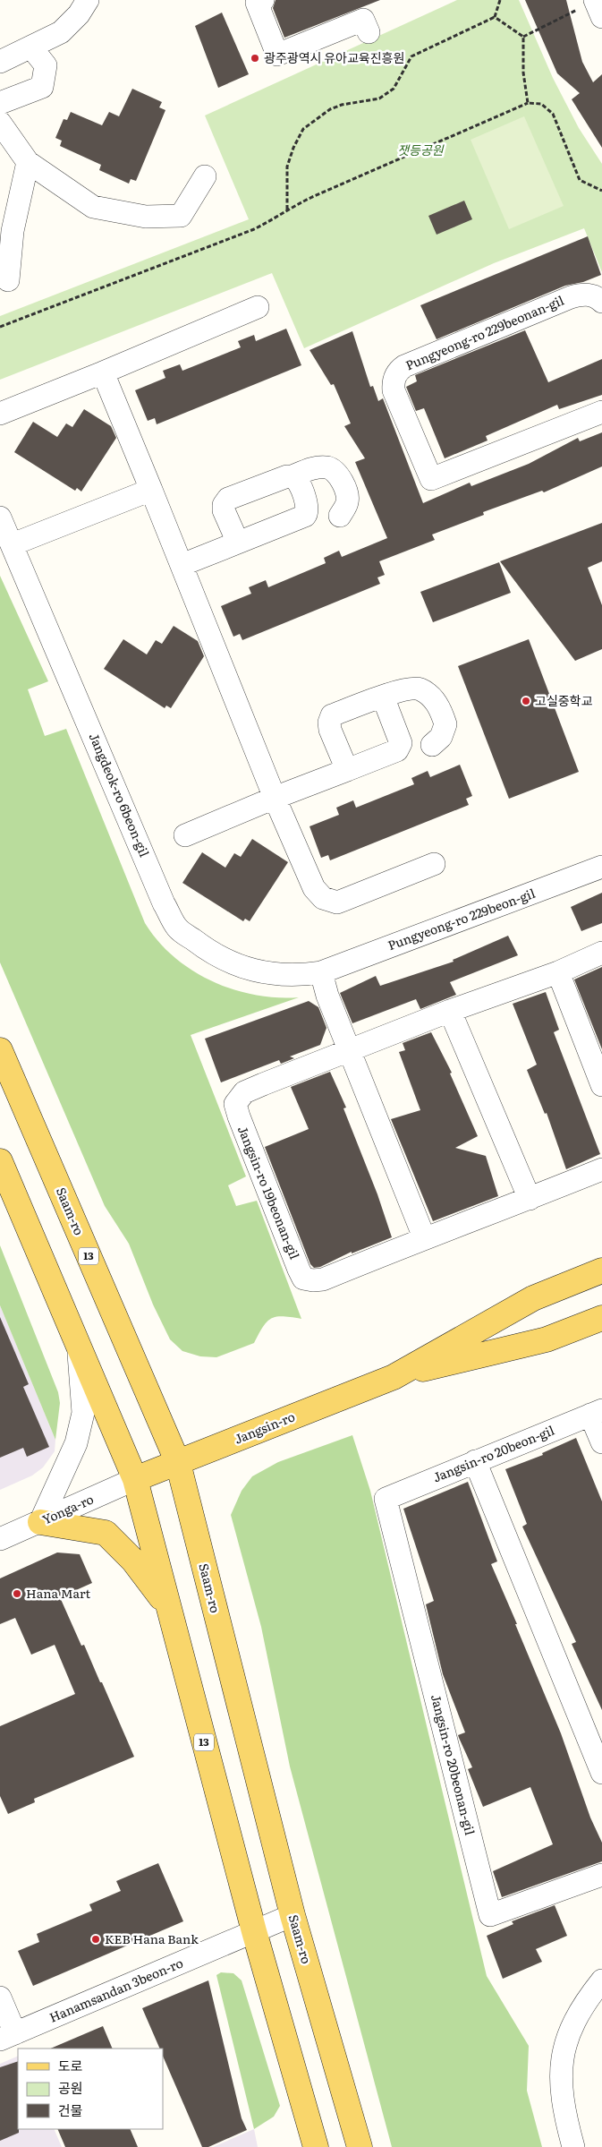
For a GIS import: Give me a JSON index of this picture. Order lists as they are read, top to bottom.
{
  "streets": {
    "main road": ["Saam-ro", "13", "Jangsin-ro"],
    "street": [
      "Pungyeong-ro 229beonan-gil",
      "Jangdeok-ro 6beon-gil",
      "Pungyeong-ro 229beon-gil",
      "Jangsin-ro 19beonan-gil",
      "Jangsin-ro 20beon-gil",
      "Yonga-ro",
      "Jangsin-ro 20beonan-gil",
      "Hanamsandan 3beon-ro"
    ]
  },
  "crossings": [
    ["Jangdeok-ro 6beon-gil", "Pungyeong-ro 229beon-gil"],
    ["Saam-ro", "Jangsin-ro"],
    ["Saam-ro", "Hanamsandan 3beon-ro"],
    ["13", "Jangsin-ro"],
    ["13", "Yonga-ro"],
    ["13", "Hanamsandan 3beon-ro"],
    ["Jangsin-ro", "Yonga-ro"],
    ["Jangsin-ro 20beon-gil", "Jangsin-ro 20beonan-gil"]
  ],
  "parks": ["잿등공원"],
  "places": [
    "광주광역시 유아교육진흥원",
    "고실중학교",
    "Hana Mart",
    "KEB Hana Bank"
  ],
  "legend": ["도로", "공원", "건물"]
}
